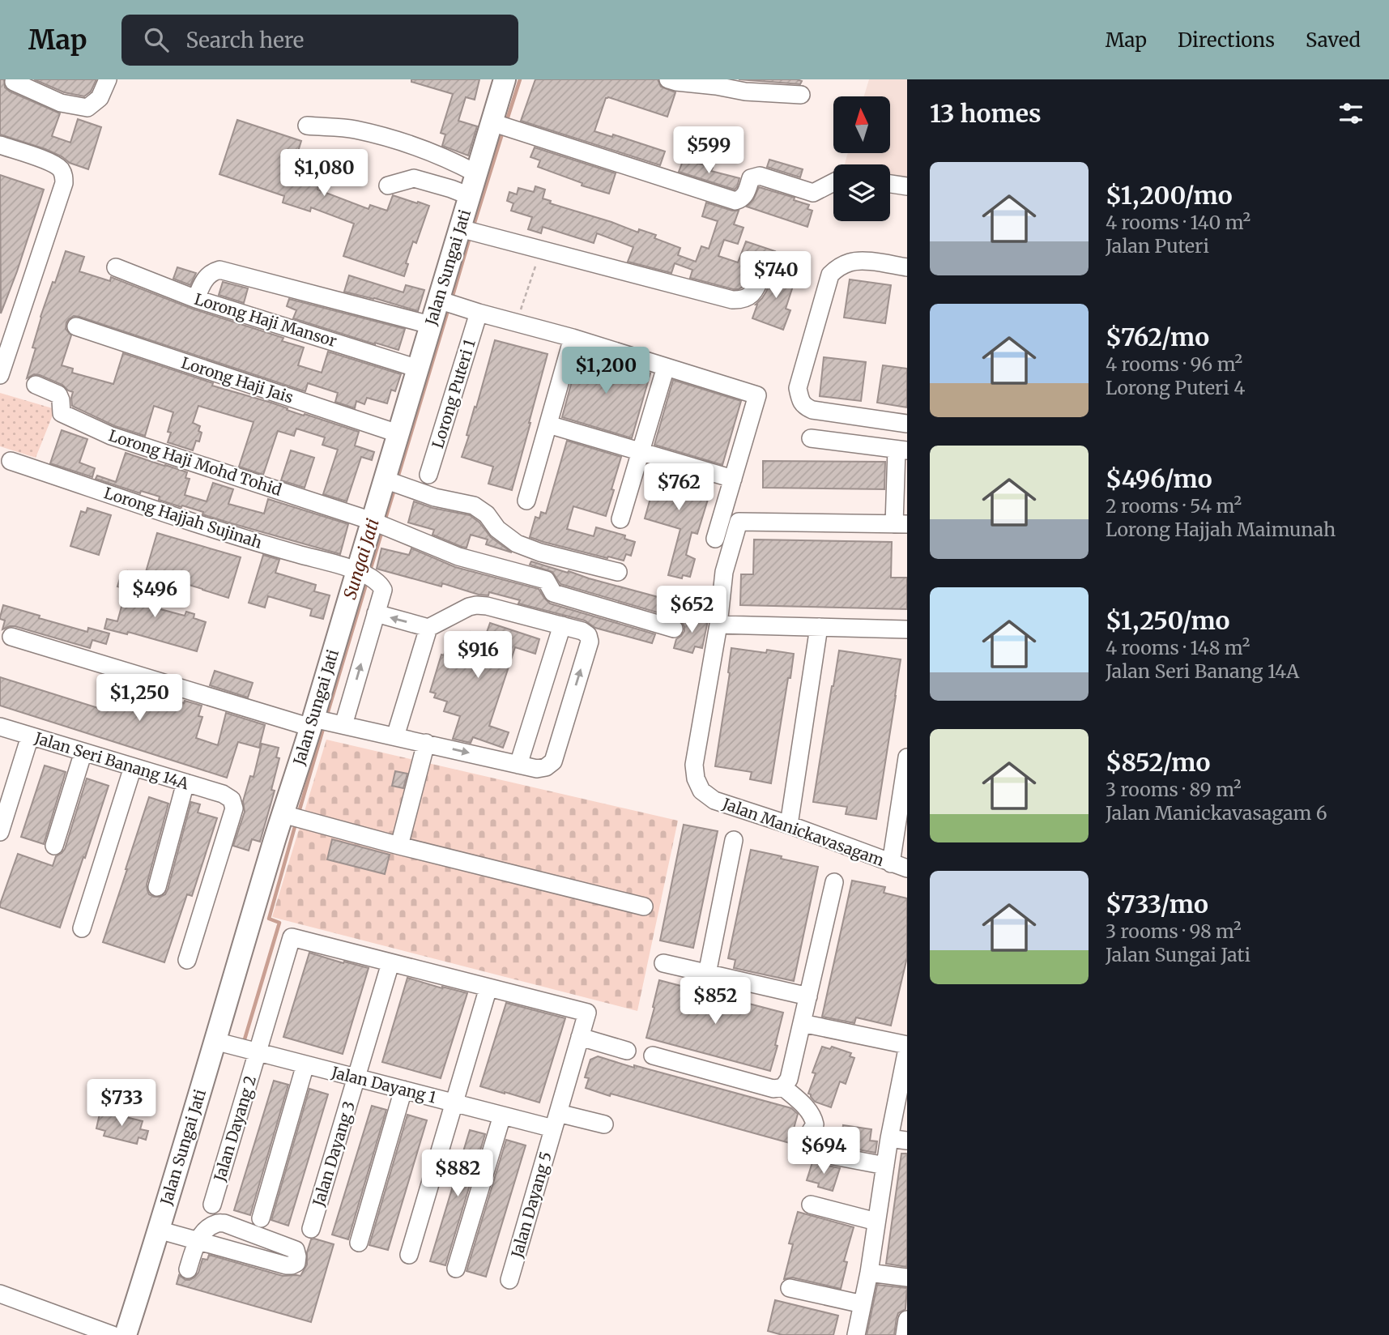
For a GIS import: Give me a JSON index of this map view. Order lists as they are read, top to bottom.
{
  "streets": {
    "main road": ["Jalan Sungai Jati"],
    "street": [
      "Lorong Haji Mansor",
      "Lorong Haji Jais",
      "Lorong Puteri 1",
      "Lorong Haji Mohd Tohid",
      "Lorong Hajjah Sujinah",
      "Jalan Seri Banang 14A",
      "Jalan Manickavasagam",
      "Jalan Dayang 1",
      "Jalan Dayang 2",
      "Jalan Dayang 3",
      "Jalan Dayang 5"
    ]
  },
  "crossings": [
    ["Jalan Sungai Jati", "Lorong Haji Mansor"],
    ["Jalan Sungai Jati", "Lorong Haji Jais"],
    ["Jalan Sungai Jati", "Lorong Haji Mohd Tohid"],
    ["Jalan Sungai Jati", "Lorong Hajjah Sujinah"],
    ["Jalan Sungai Jati", "Jalan Dayang 1"],
    ["Jalan Dayang 1", "Jalan Dayang 2"],
    ["Jalan Dayang 1", "Jalan Dayang 3"],
    ["Jalan Dayang 1", "Jalan Dayang 5"],
    ["Jalan Dayang 2", "Jalan Dayang 3"]
  ],
  "water": ["Sungai Jati"],
  "north": "top",
  "page": {
    "header": "Map",
    "search": "Search here",
    "nav": ["Map", "Directions", "Saved"],
    "heading": "13 homes",
    "price": [
      "$599",
      "$1,080",
      "$740",
      "$1,200",
      "$762",
      "$496",
      "$652",
      "$916",
      "$1,250",
      "$852",
      "$733",
      "$694",
      "$882"
    ],
    "list": [
      {
        "name": "$1,200/mo",
        "note": "4 rooms · 140 m² · Jalan Puteri"
      },
      {
        "name": "$762/mo",
        "note": "4 rooms · 96 m² · Lorong Puteri 4"
      },
      {
        "name": "$496/mo",
        "note": "2 rooms · 54 m² · Lorong Hajjah Maimunah"
      },
      {
        "name": "$1,250/mo",
        "note": "4 rooms · 148 m² · Jalan Seri Banang 14A"
      },
      {
        "name": "$852/mo",
        "note": "3 rooms · 89 m² · Jalan Manickavasagam 6"
      },
      {
        "name": "$733/mo",
        "note": "3 rooms · 98 m² · Jalan Sungai Jati"
      }
    ]
  }
}
